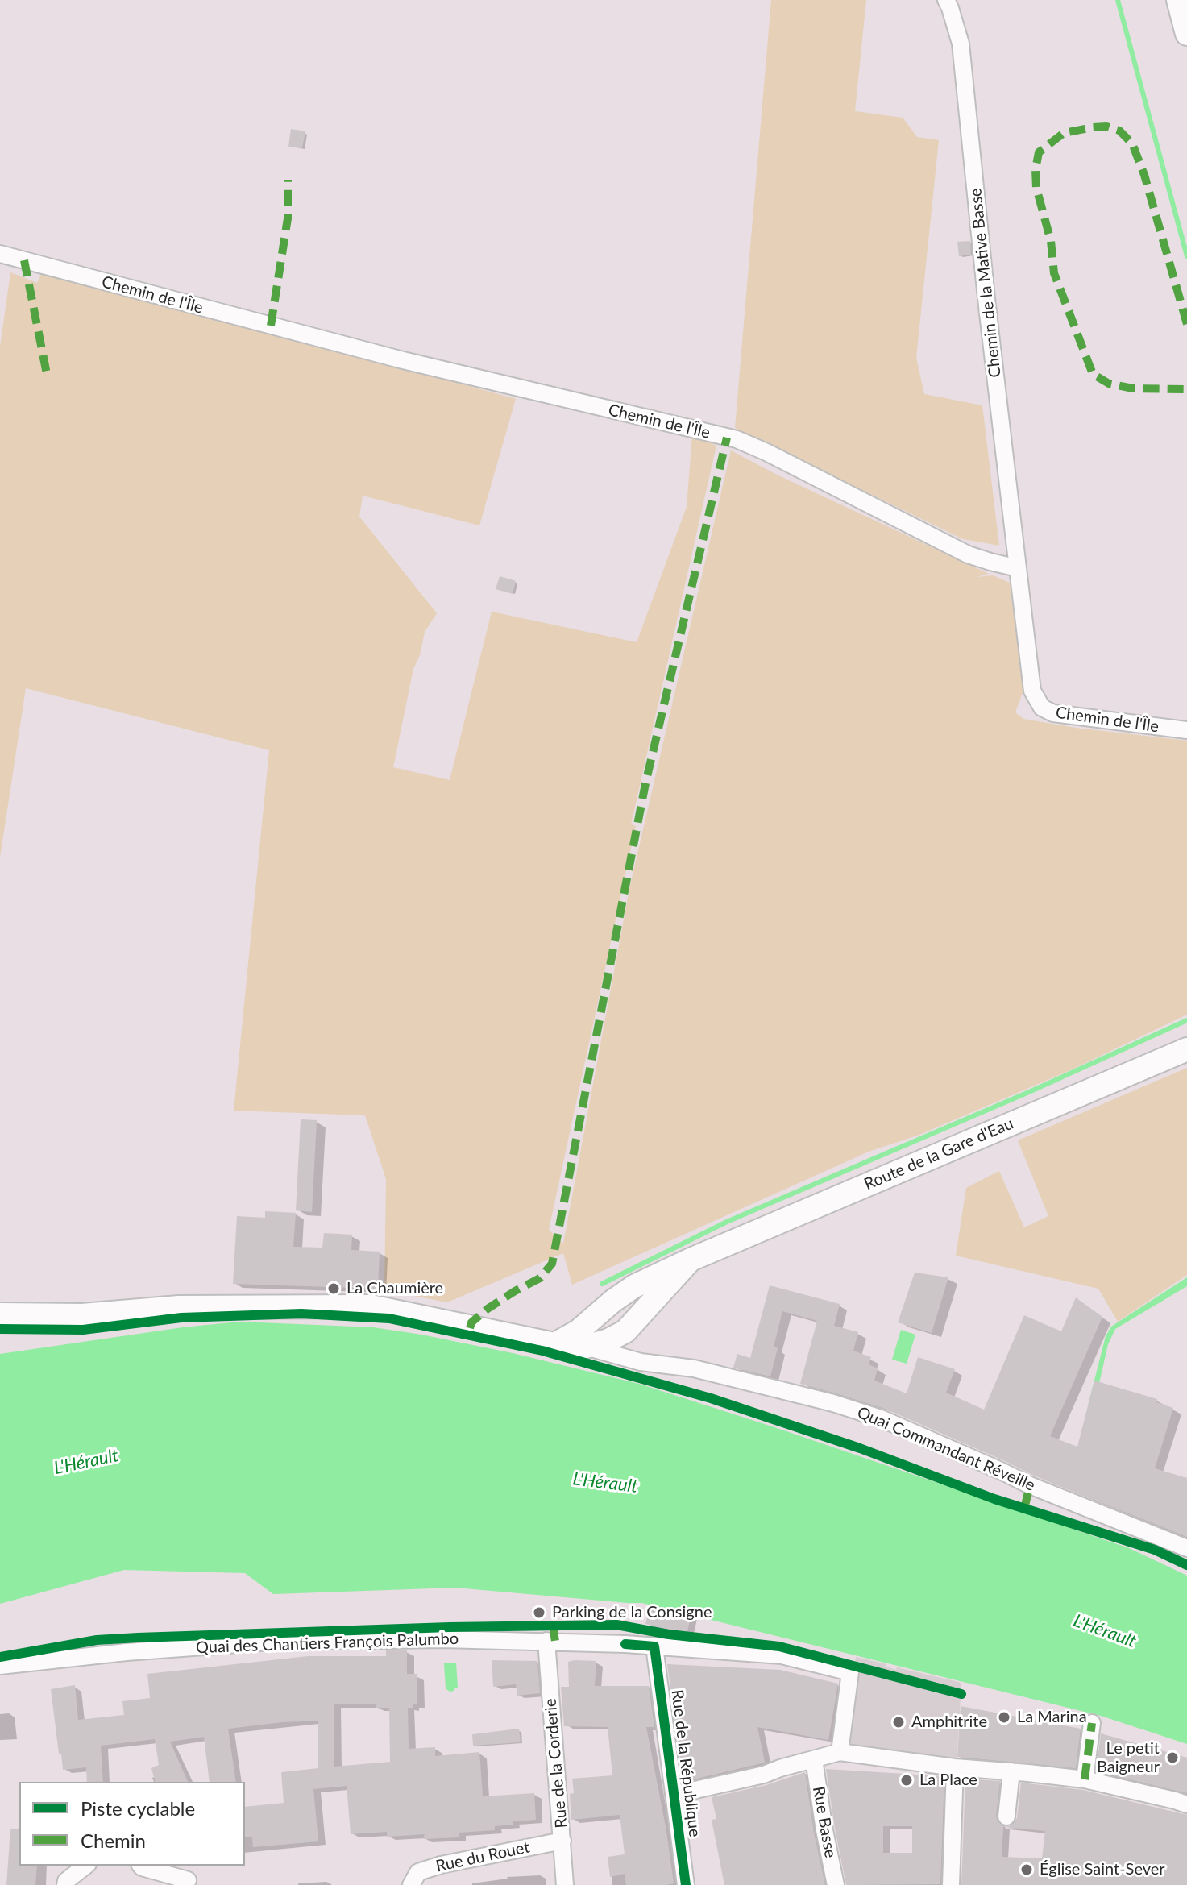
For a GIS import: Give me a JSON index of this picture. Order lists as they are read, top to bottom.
{
  "streets": {
    "main road": ["Route de la Gare d'Eau"],
    "street": [
      "Chemin de la Mative Basse",
      "Chemin de l'Île",
      "Quai Commandant Réveille",
      "Quai des Chantiers François Palumbo",
      "Rue de la Corderie",
      "Rue de la République",
      "Rue Basse",
      "Rue du Rouet"
    ]
  },
  "crossings": [
    ["Chemin de la Mative Basse", "Chemin de l'Île"],
    ["Route de la Gare d'Eau", "Quai Commandant Réveille"],
    ["Quai des Chantiers François Palumbo", "Rue de la Corderie"],
    ["Quai des Chantiers François Palumbo", "Rue de la République"],
    ["Rue de la Corderie", "Rue du Rouet"]
  ],
  "water": ["L'Hérault"],
  "places": [
    "La Chaumière",
    "Parking de la Consigne",
    "La Marina",
    "Amphitrite",
    "Le petit Baigneur",
    "La Place",
    "Église Saint-Sever"
  ],
  "legend": ["Piste cyclable", "Chemin"]
}
